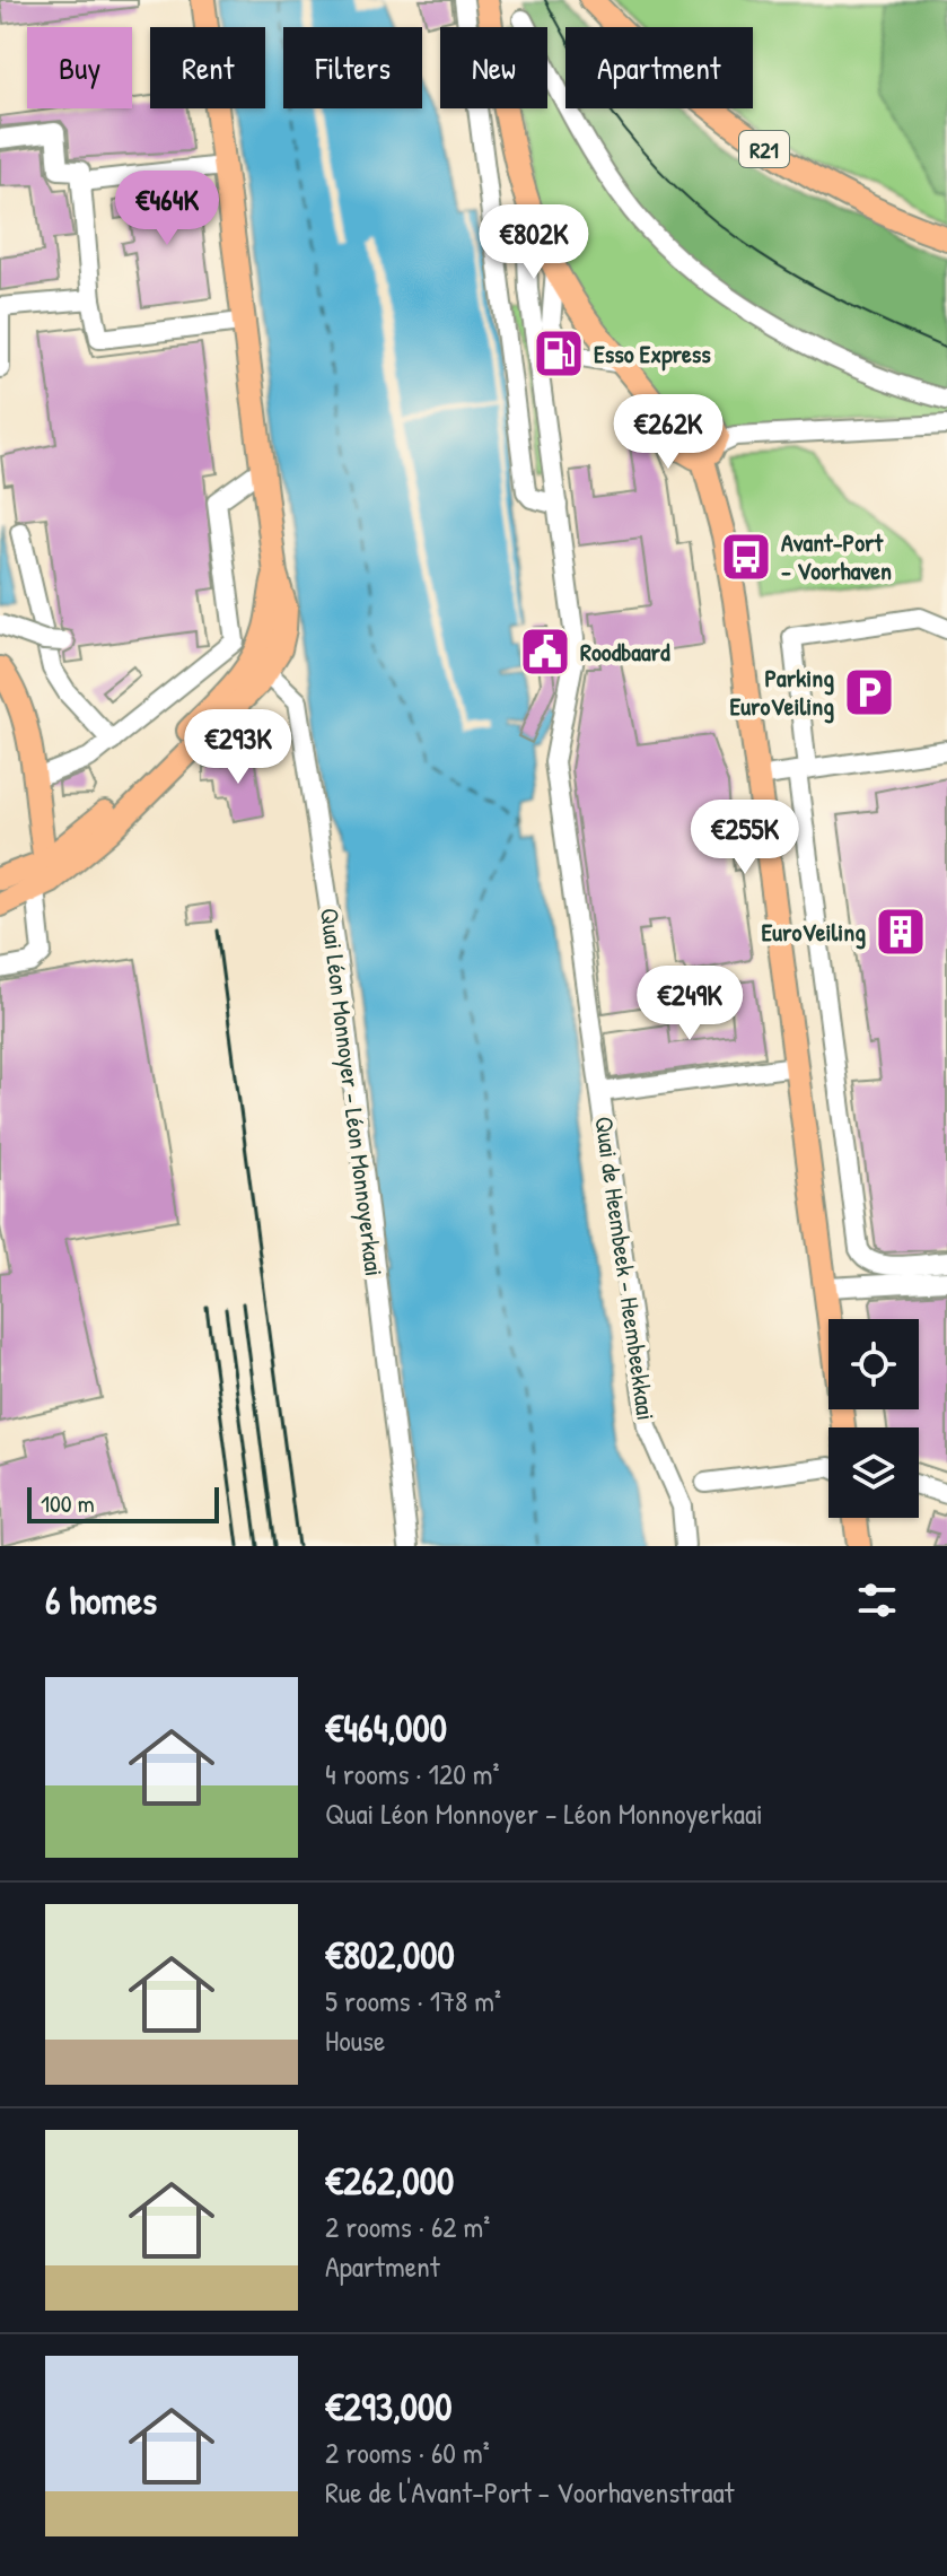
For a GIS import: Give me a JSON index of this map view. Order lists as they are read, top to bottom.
{
  "streets": {
    "main road": ["R21"],
    "street": ["Quai Léon Monnoyer - Léon Monnoyerkaai", "Quai de Heembeek - Heembeekkaai"]
  },
  "places": {
    "fuel station": ["Esso Express"],
    "bus stop": ["Avant-Port - Voorhaven"],
    "public building": ["Roodbaard"],
    "parking": ["Parking EuroVeiling"],
    "building": ["EuroVeiling"]
  },
  "scale_bar": "100 m",
  "page": {
    "chip": [
      "Buy",
      "Rent",
      "Filters",
      "New",
      "Apartment"
    ],
    "price": [
      "€464K",
      "€802K",
      "€262K",
      "€293K",
      "€255K",
      "€249K"
    ],
    "scale": "100 m",
    "heading": "6 homes",
    "list": [
      {
        "name": "€464,000",
        "note": "4 rooms · 120 m² · Quai Léon Monnoyer - Léon Monnoyerkaai"
      },
      {
        "name": "€802,000",
        "note": "5 rooms · 178 m² · House"
      },
      {
        "name": "€262,000",
        "note": "2 rooms · 62 m² · Apartment"
      },
      {
        "name": "€293,000",
        "note": "2 rooms · 60 m² · Rue de l'Avant-Port - Voorhavenstraat"
      }
    ]
  }
}
